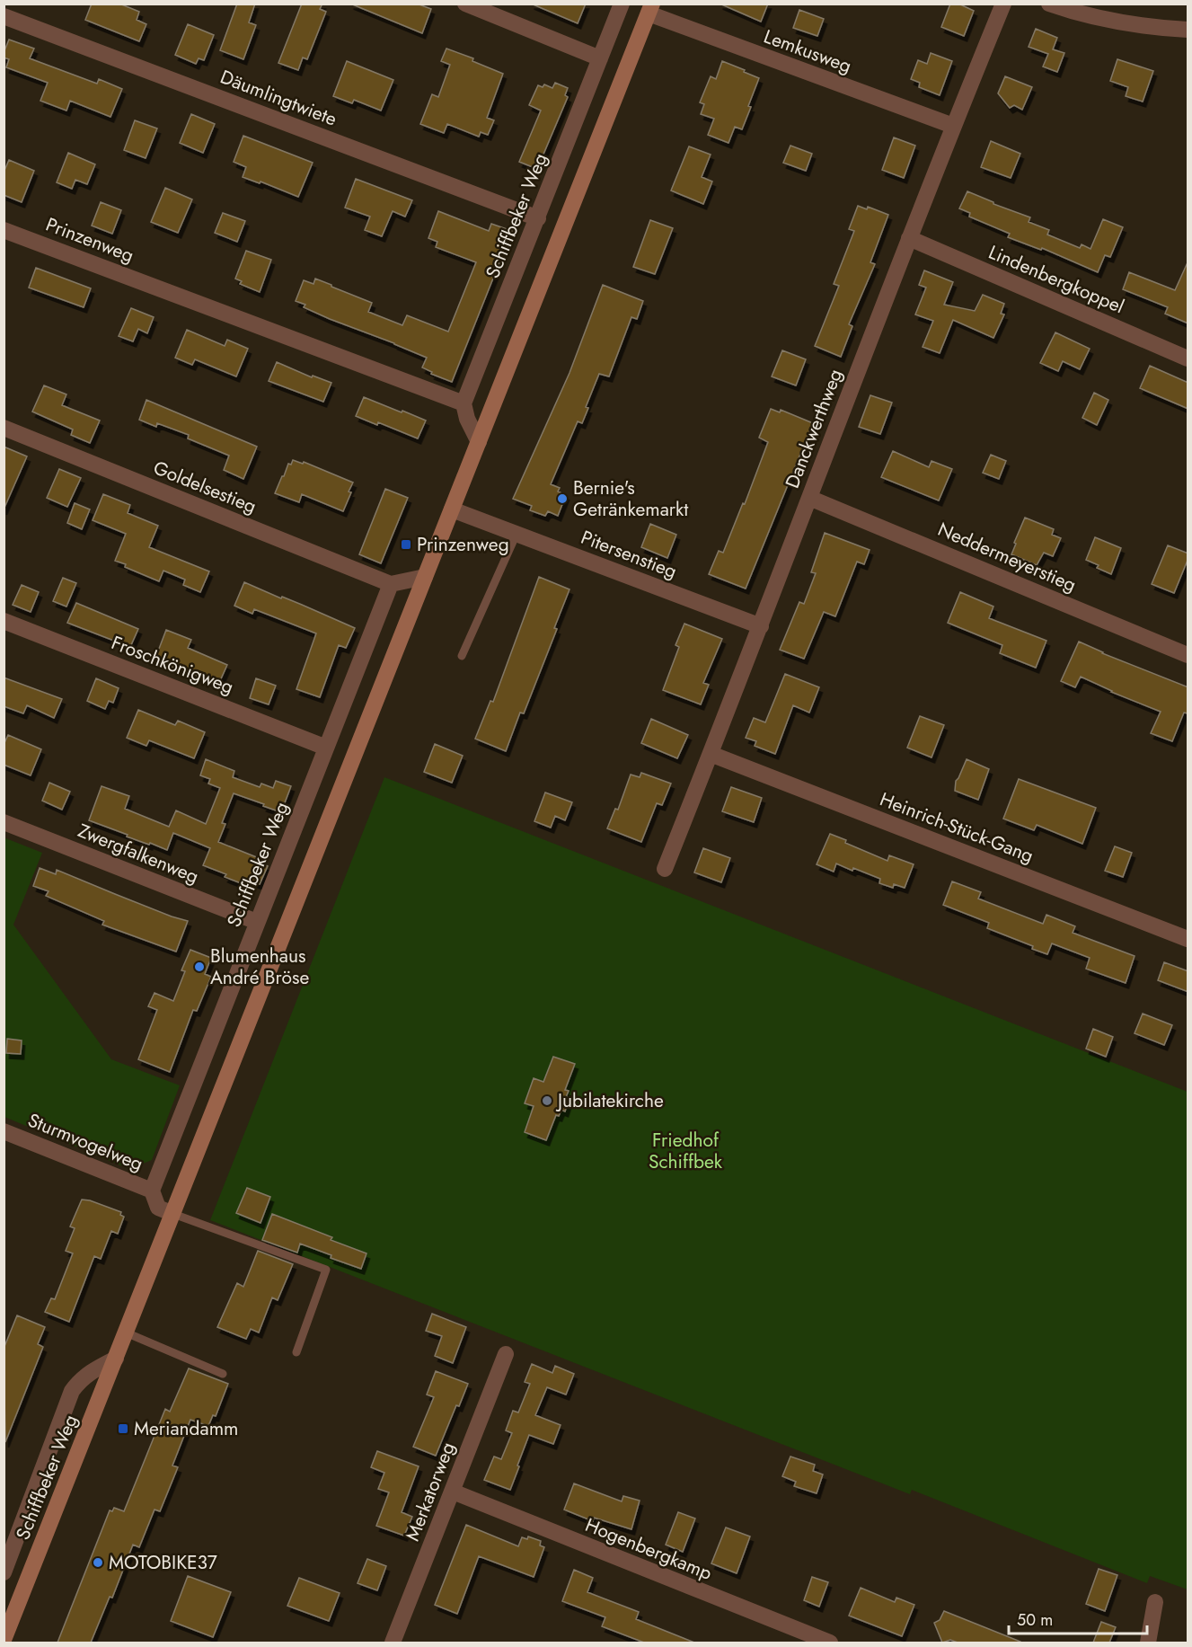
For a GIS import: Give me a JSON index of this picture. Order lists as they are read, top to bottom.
{
  "streets": {
    "main road": ["Schiffbeker Weg"],
    "street": [
      "Lemkusweg",
      "Däumlingtwiete",
      "Prinzenweg",
      "Lindenbergkoppel",
      "Danckwerthweg",
      "Goldelsestieg",
      "Pitersenstieg",
      "Neddermeyerstieg",
      "Froschkönigweg",
      "Heinrich-Stück-Gang",
      "Zwergfalkenweg",
      "Sturmvogelweg",
      "Merkatorweg",
      "Hogenbergkamp"
    ]
  },
  "crossings": [
    ["Lemkusweg", "Schiffbeker Weg"],
    ["Lemkusweg", "Danckwerthweg"],
    ["Däumlingtwiete", "Schiffbeker Weg"],
    ["Schiffbeker Weg", "Prinzenweg"],
    ["Schiffbeker Weg", "Goldelsestieg"],
    ["Schiffbeker Weg", "Pitersenstieg"],
    ["Schiffbeker Weg", "Froschkönigweg"],
    ["Schiffbeker Weg", "Zwergfalkenweg"],
    ["Schiffbeker Weg", "Sturmvogelweg"],
    ["Lindenbergkoppel", "Danckwerthweg"],
    ["Danckwerthweg", "Pitersenstieg"],
    ["Danckwerthweg", "Neddermeyerstieg"],
    ["Danckwerthweg", "Heinrich-Stück-Gang"],
    ["Merkatorweg", "Hogenbergkamp"]
  ],
  "parks": ["Friedhof Schiffbek"],
  "places": {
    "other": [
      "Bernie's Getränkemarkt",
      "Blumenhaus André Bröse",
      "Jubilatekirche",
      "MOTOBIKE37"
    ],
    "transit": ["Prinzenweg", "Meriandamm"]
  },
  "scale_bar": "50 m"
}
